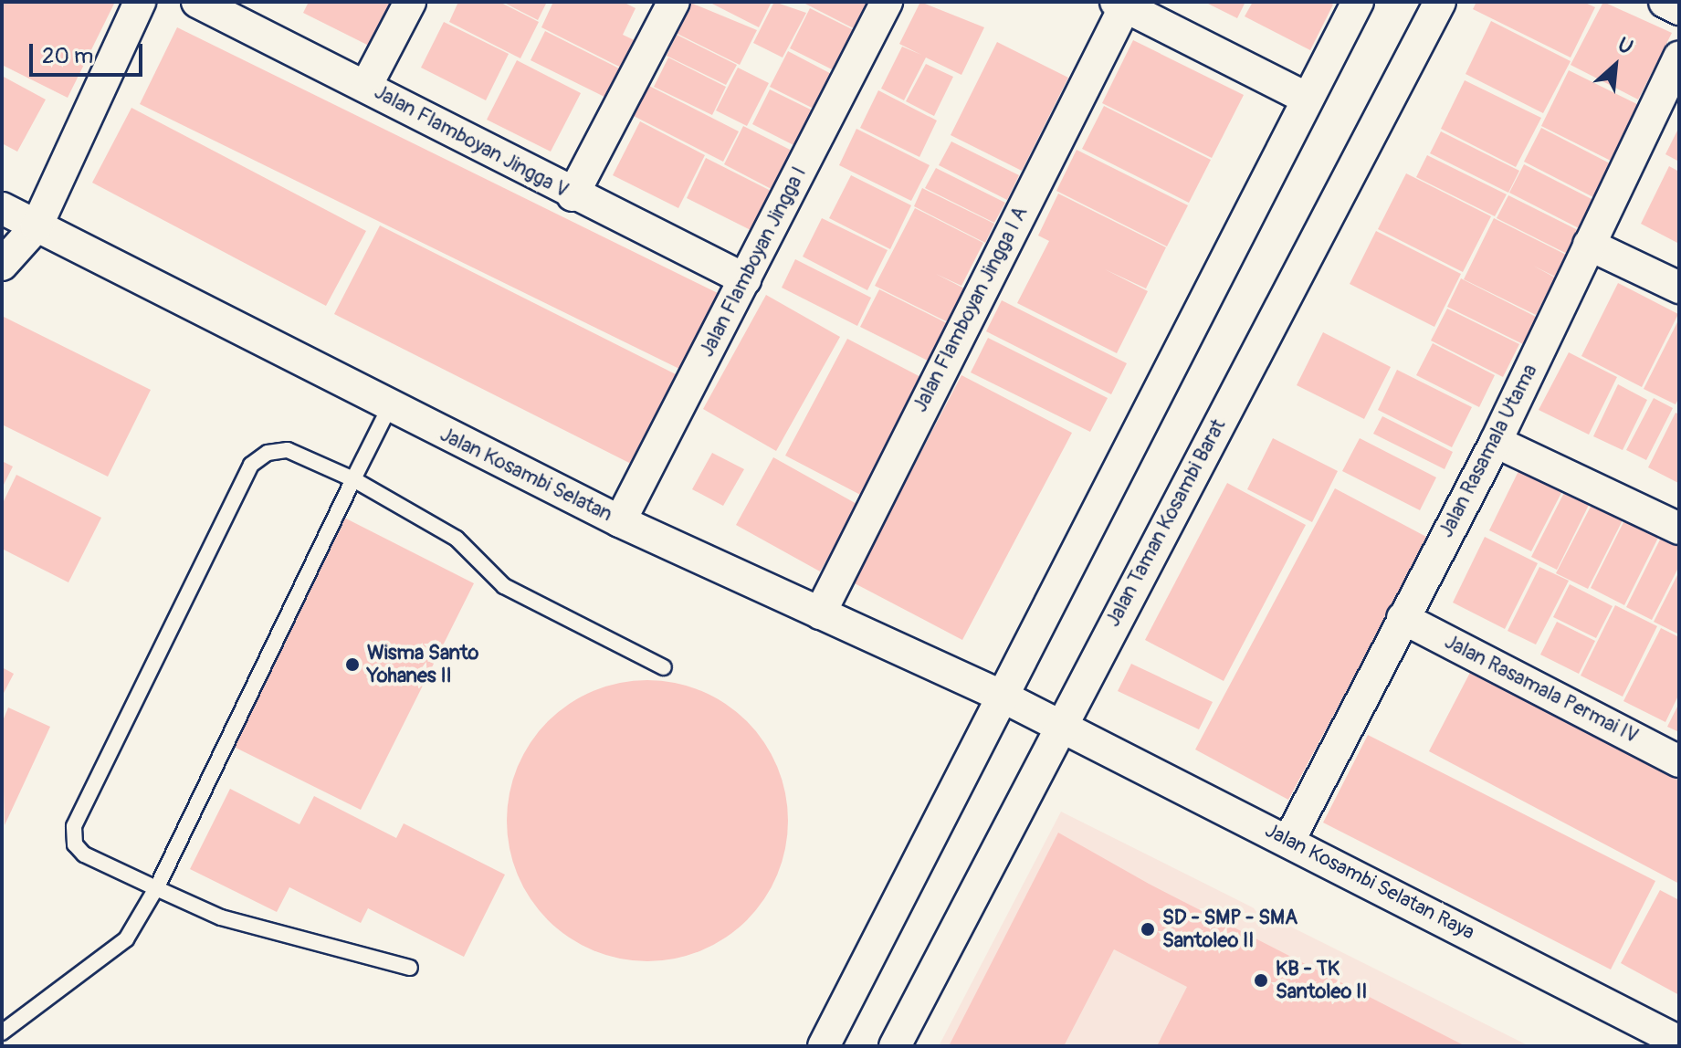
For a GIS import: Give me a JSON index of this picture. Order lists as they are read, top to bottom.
{
  "streets": {
    "street": [
      "Jalan Flamboyan Jingga V",
      "Jalan Flamboyan Jingga I",
      "Jalan Flamboyan Jingga I A",
      "Jalan Rasamala Utama",
      "Jalan Kosambi Selatan",
      "Jalan Taman Kosambi Barat",
      "Jalan Rasamala Permai IV",
      "Jalan Kosambi Selatan Raya"
    ]
  },
  "crossings": [
    ["Jalan Flamboyan Jingga V", "Jalan Flamboyan Jingga I"],
    ["Jalan Flamboyan Jingga I", "Jalan Kosambi Selatan"],
    ["Jalan Flamboyan Jingga I A", "Jalan Kosambi Selatan"],
    ["Jalan Rasamala Utama", "Jalan Rasamala Permai IV"],
    ["Jalan Rasamala Utama", "Jalan Kosambi Selatan Raya"],
    ["Jalan Kosambi Selatan", "Jalan Taman Kosambi Barat"],
    ["Jalan Kosambi Selatan", "Jalan Kosambi Selatan Raya"],
    ["Jalan Taman Kosambi Barat", "Jalan Kosambi Selatan Raya"]
  ],
  "places": ["Wisma Santo Yohanes II", "SD - SMP - SMA Santoleo II", "KB - TK Santoleo II"],
  "scale_bar": "20 m",
  "north": "top right"
}
